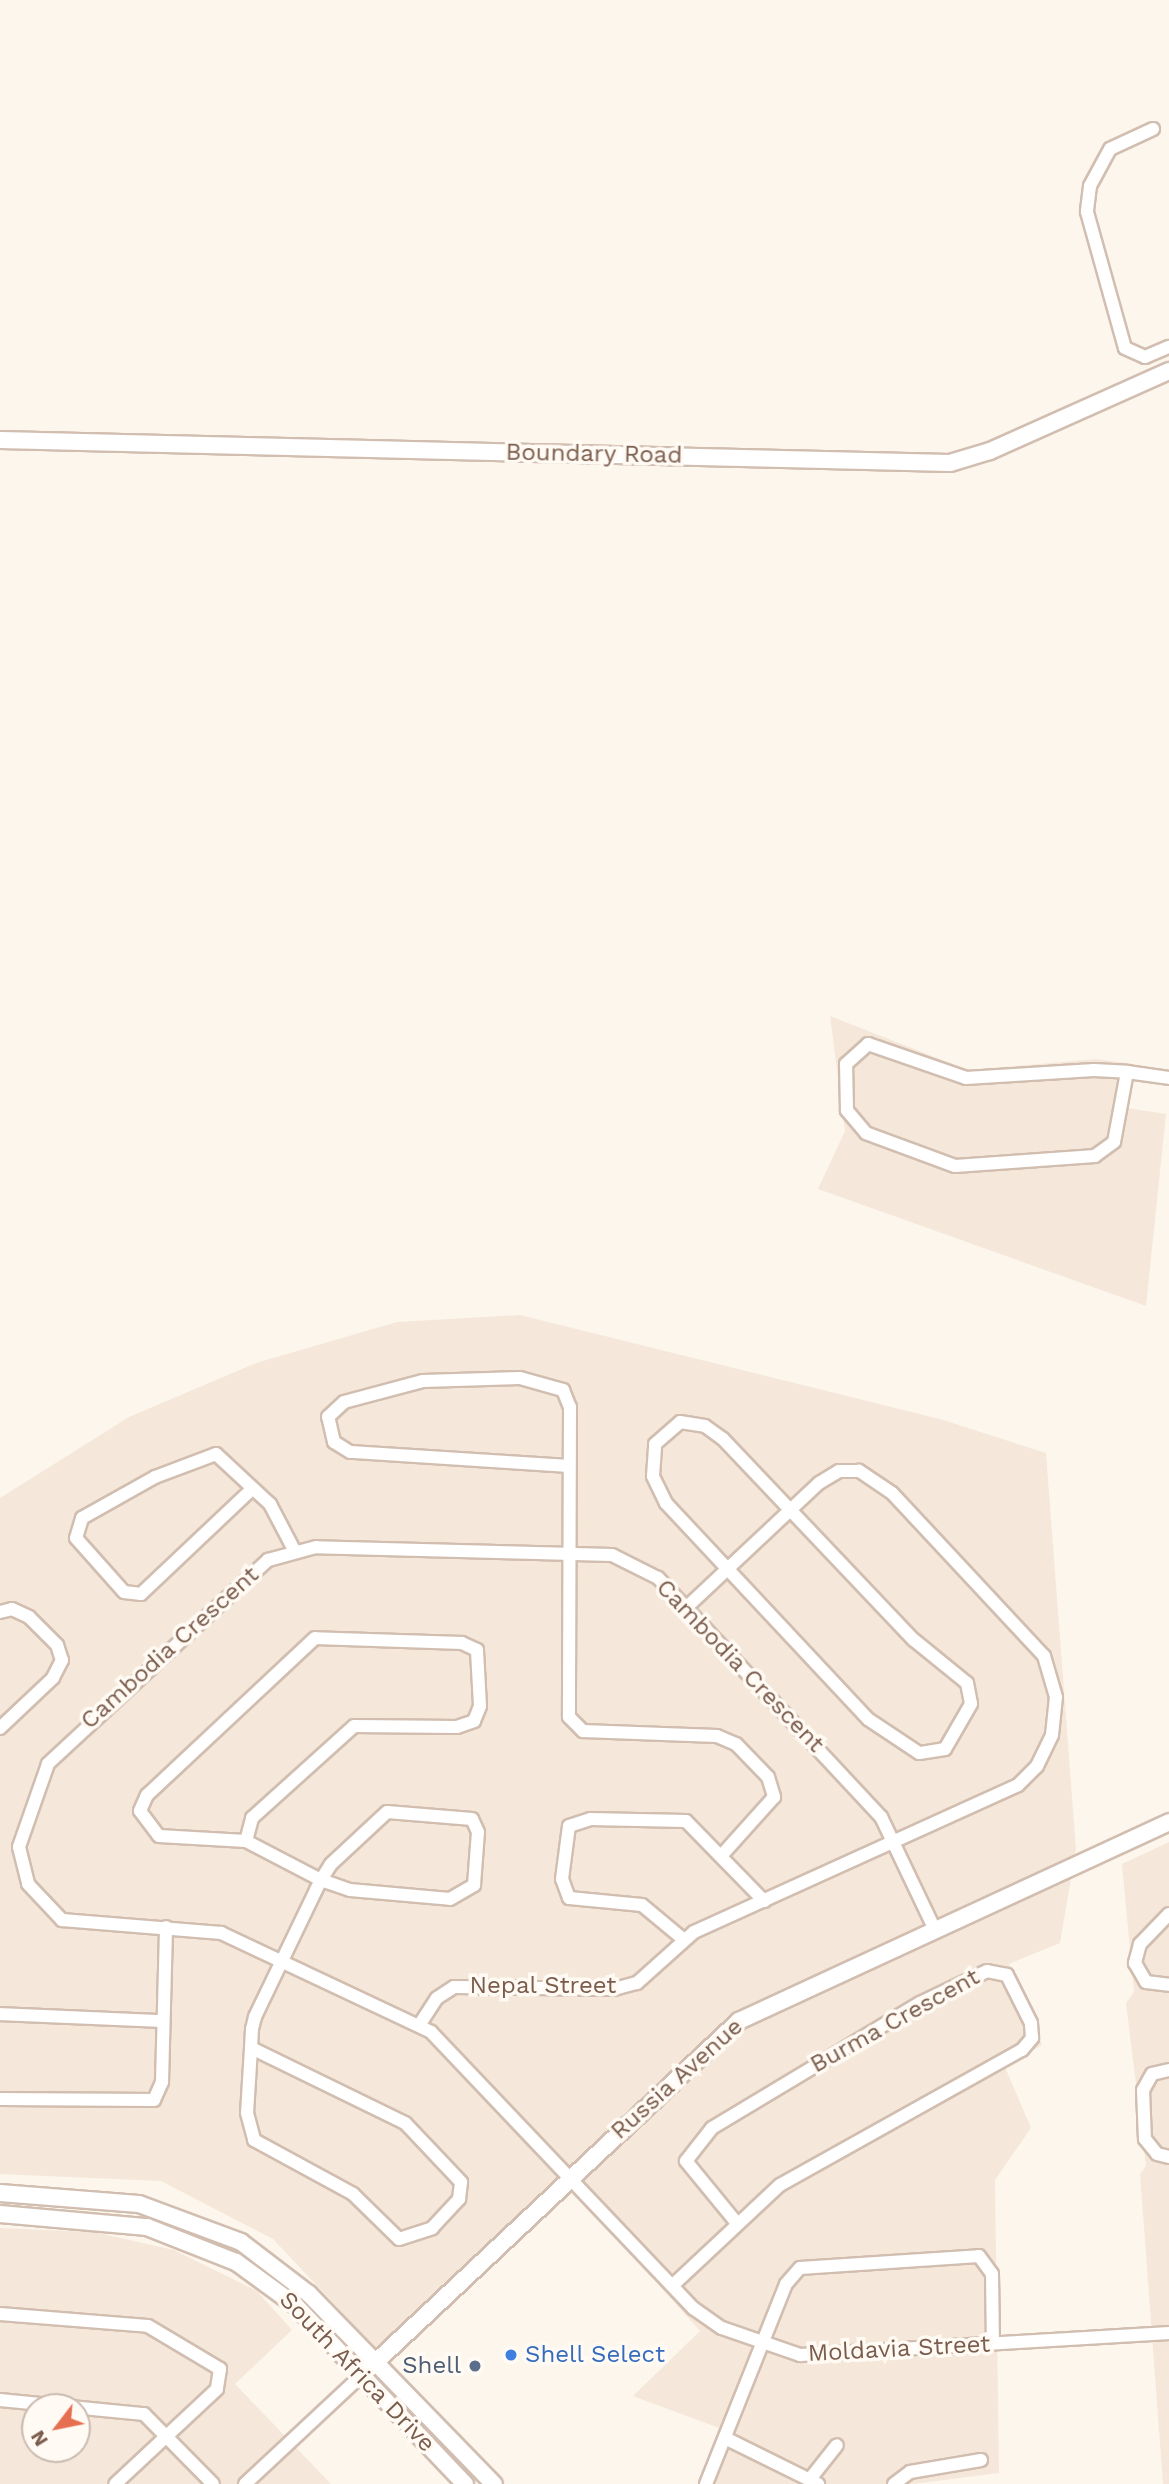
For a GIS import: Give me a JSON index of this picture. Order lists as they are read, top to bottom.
{
  "streets": {
    "street": [
      "Boundary Road",
      "Cambodia Crescent",
      "Nepal Street",
      "Burma Crescent",
      "Russia Avenue",
      "Moldavia Street",
      "South Africa Drive"
    ]
  },
  "crossings": [
    ["Cambodia Crescent", "Nepal Street"],
    ["Cambodia Crescent", "Russia Avenue"],
    ["Cambodia Crescent", "Moldavia Street"],
    ["Burma Crescent", "Moldavia Street"],
    ["Russia Avenue", "Moldavia Street"],
    ["Russia Avenue", "South Africa Drive"]
  ],
  "places": ["Shell Select", "Shell"],
  "north": "bottom left"
}
